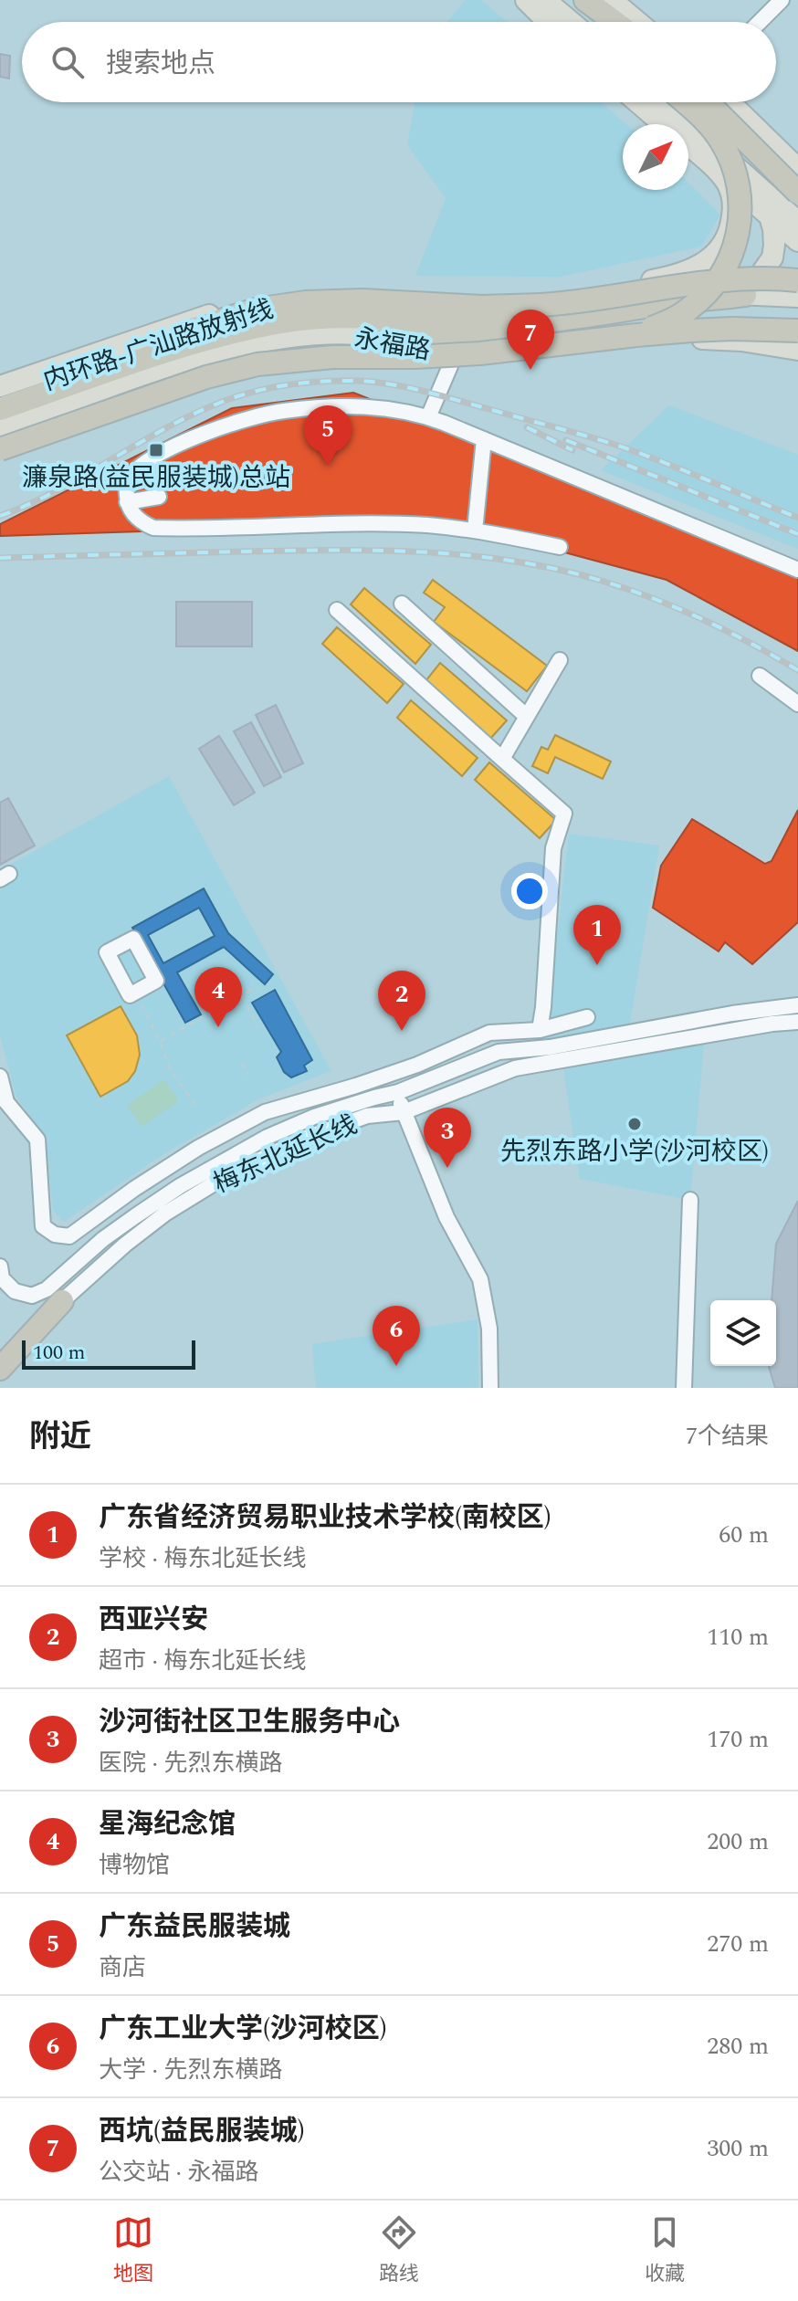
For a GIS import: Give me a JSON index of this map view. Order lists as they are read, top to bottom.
{
  "streets": {
    "highway": ["内环路-广汕路放射线"],
    "main road": ["永福路"],
    "street": ["梅东北延长线"]
  },
  "places": {
    "transit": ["濂泉路(益民服装城)总站"],
    "other": ["先烈东路小学(沙河校区)"]
  },
  "scale_bar": "100 m",
  "north": "top right",
  "page": {
    "search": "搜索地点",
    "pins": [
      "7",
      "5",
      "1",
      "4",
      "2",
      "3",
      "6"
    ],
    "scale": "100 m",
    "heading": ["附近", "7个结果"],
    "list": [
      {
        "mark": "1",
        "name": "广东省经济贸易职业技术学校(南校区)",
        "note": "学校 · 梅东北延长线",
        "value": "60 m"
      },
      {
        "mark": "2",
        "name": "西亚兴安",
        "note": "超市 · 梅东北延长线",
        "value": "110 m"
      },
      {
        "mark": "3",
        "name": "沙河街社区卫生服务中心",
        "note": "医院 · 先烈东横路",
        "value": "170 m"
      },
      {
        "mark": "4",
        "name": "星海纪念馆",
        "note": "博物馆",
        "value": "200 m"
      },
      {
        "mark": "5",
        "name": "广东益民服装城",
        "note": "商店",
        "value": "270 m"
      },
      {
        "mark": "6",
        "name": "广东工业大学(沙河校区)",
        "note": "大学 · 先烈东横路",
        "value": "280 m"
      },
      {
        "mark": "7",
        "name": "西坑(益民服装城)",
        "note": "公交站 · 永福路",
        "value": "300 m"
      }
    ],
    "nav": ["地图", "路线", "收藏"]
  }
}
